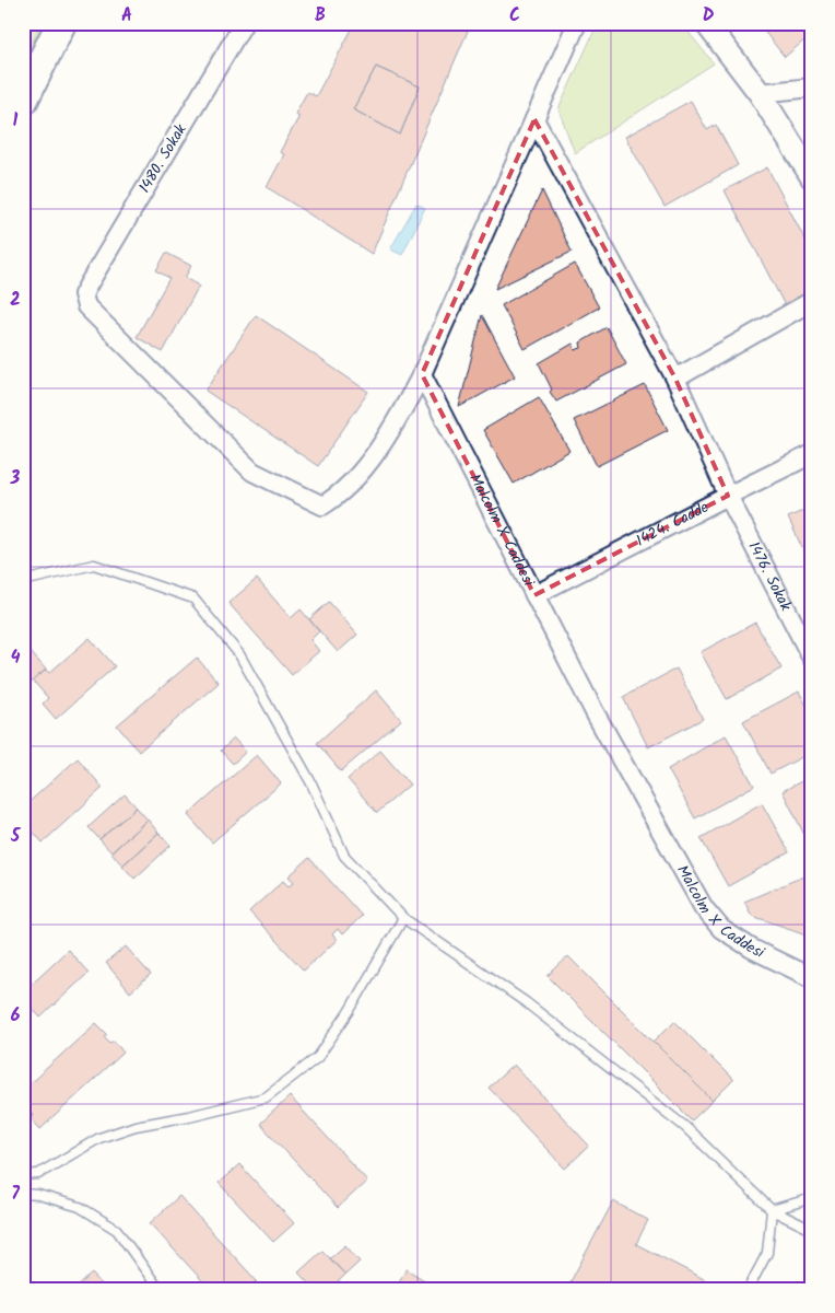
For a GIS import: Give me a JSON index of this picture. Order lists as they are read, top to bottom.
{
  "streets": {
    "street": [
      "1480. Sokak",
      "1424. Cadde",
      "Malcolm X Caddesi",
      "1476. Sokak"
    ]
  },
  "crossings": [
    ["1480. Sokak", "Malcolm X Caddesi"],
    ["1424. Cadde", "Malcolm X Caddesi"],
    ["1424. Cadde", "1476. Sokak"]
  ],
  "grid": {
    "columns": [
      "A",
      "B",
      "C",
      "D"
    ],
    "rows": [
      "1",
      "2",
      "3",
      "4",
      "5",
      "6",
      "7"
    ]
  }
}
